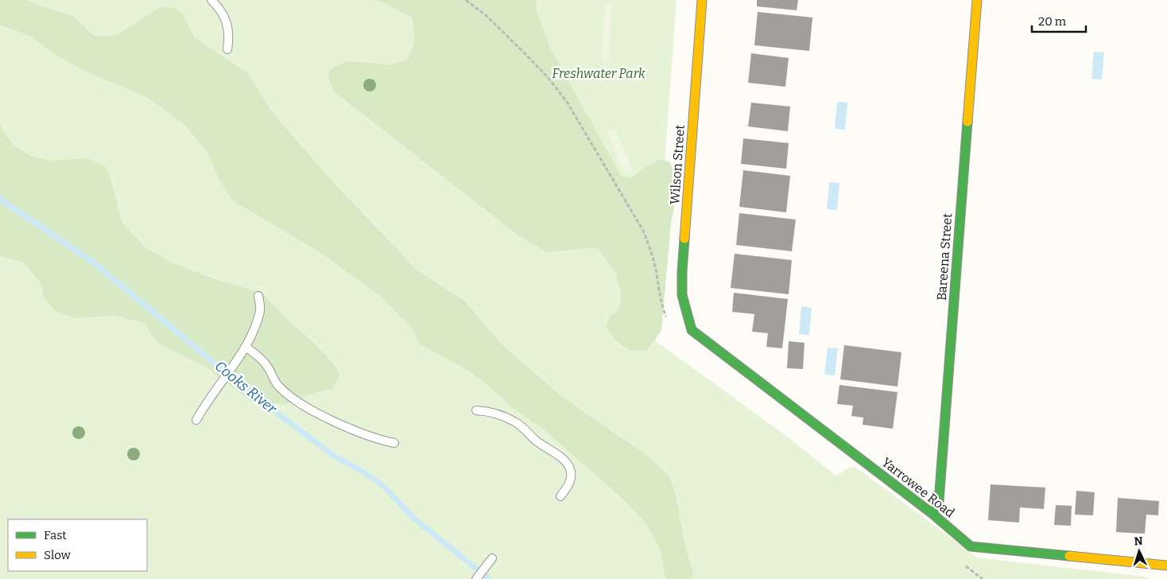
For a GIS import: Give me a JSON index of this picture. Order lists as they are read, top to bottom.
{
  "streets": {
    "street": ["Wilson Street", "Bareena Street", "Yarrowee Road"]
  },
  "crossings": [
    ["Wilson Street", "Yarrowee Road"],
    ["Bareena Street", "Yarrowee Road"]
  ],
  "water": ["Cooks River"],
  "parks": ["Freshwater Park"],
  "legend": ["Fast", "Slow"],
  "scale_bar": "20 m",
  "north": "top"
}
